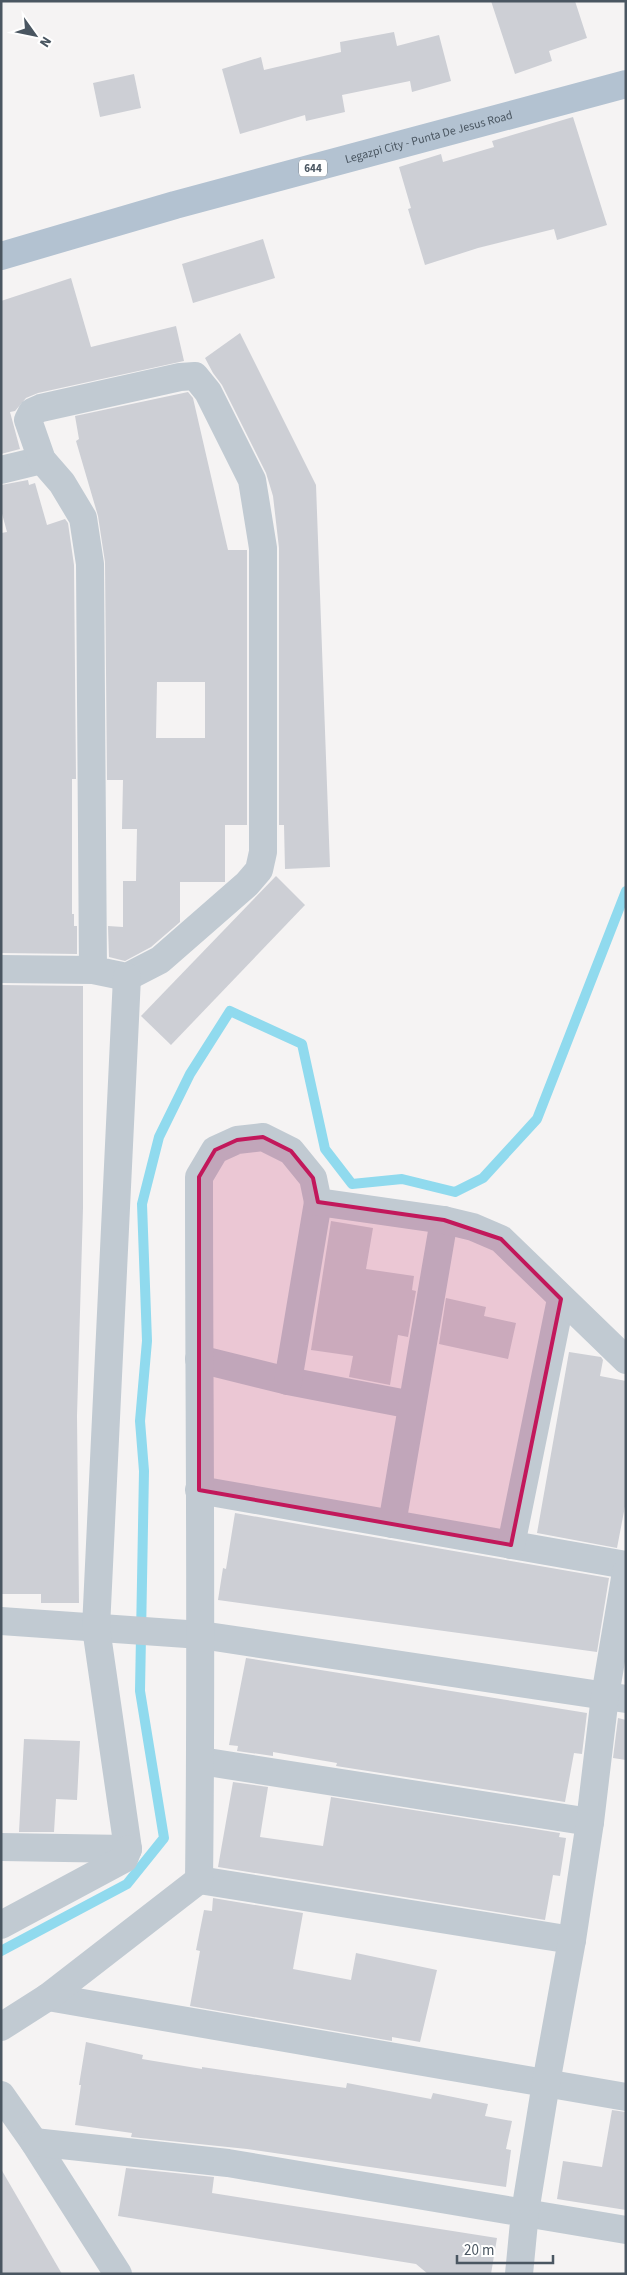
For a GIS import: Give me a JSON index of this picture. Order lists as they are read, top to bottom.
{
  "streets": {
    "main road": ["Legazpi City - Punta De Jesus Road", "644"]
  },
  "scale_bar": "20 m",
  "north": "bottom right"
}
